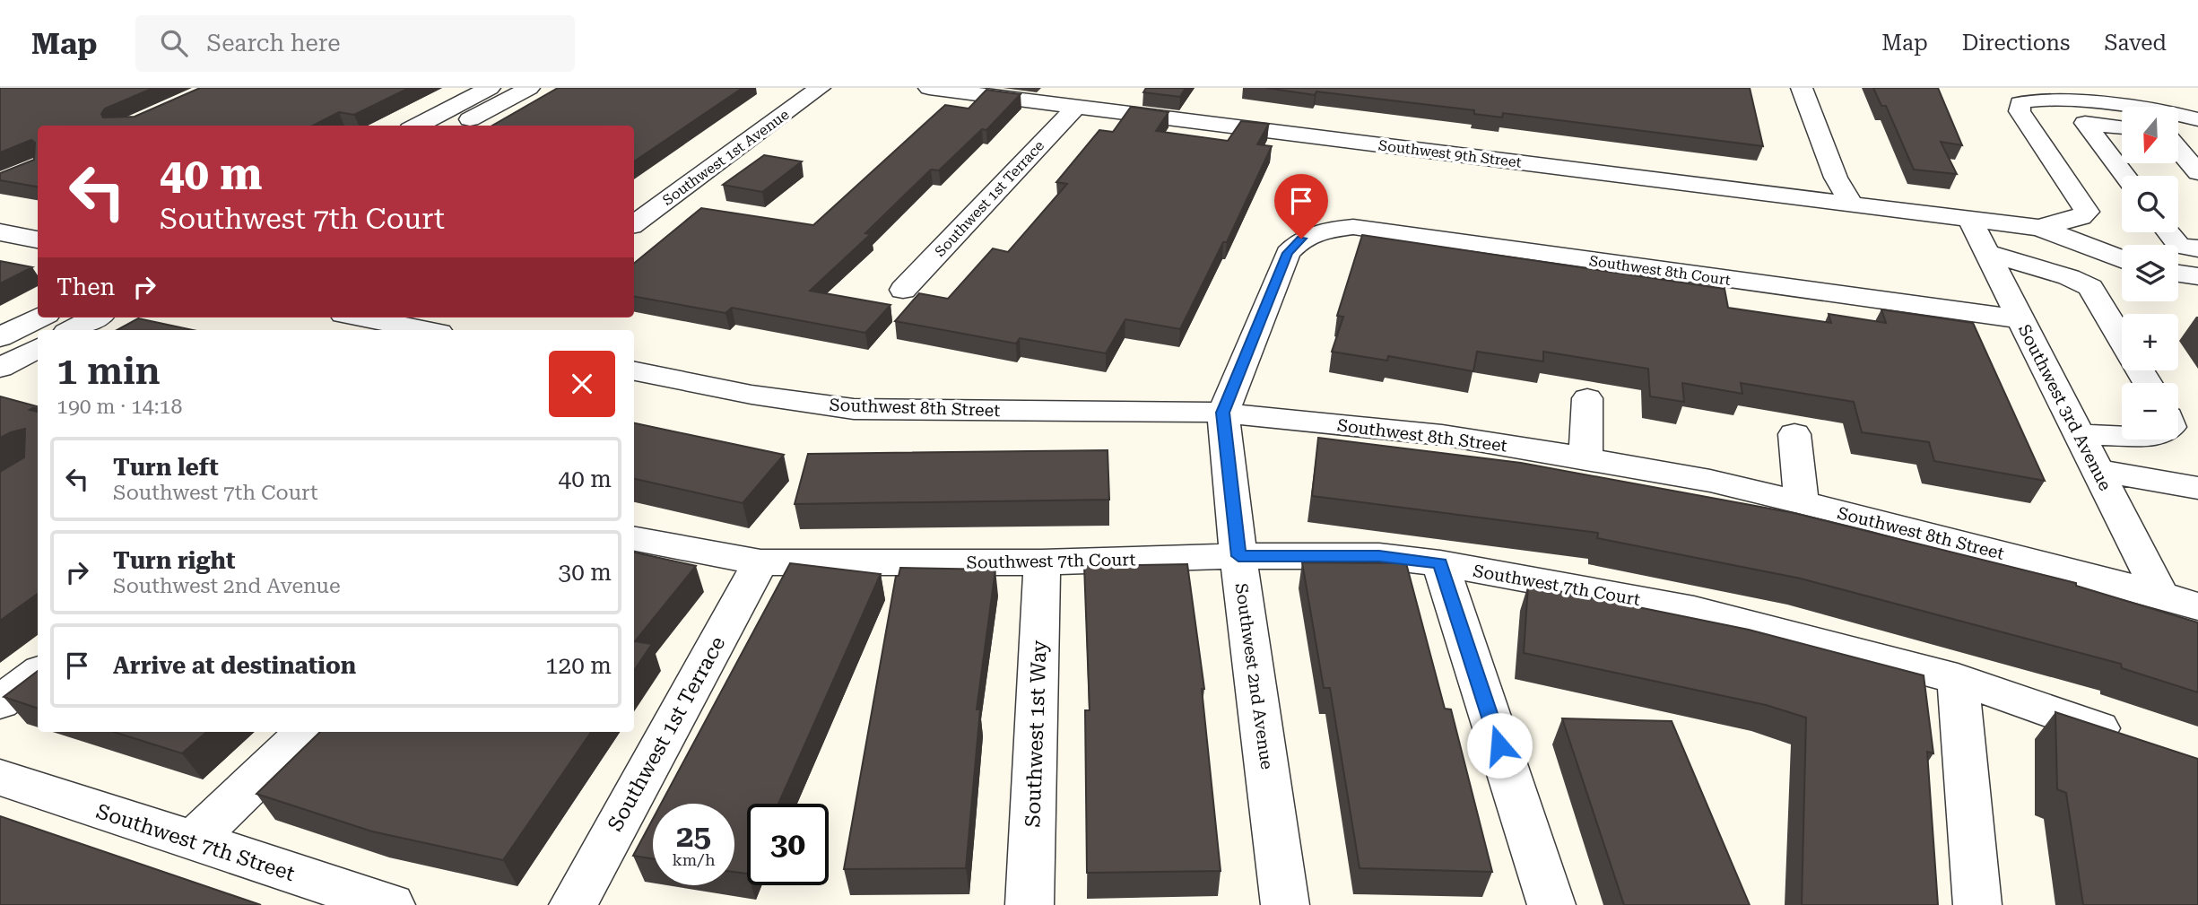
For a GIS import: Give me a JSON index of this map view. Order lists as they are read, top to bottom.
{
  "streets": {
    "street": [
      "Southwest 9th Street",
      "Southwest 1st Avenue",
      "Southwest 1st Terrace",
      "Southwest 8th Court",
      "Southwest 8th Street",
      "Southwest 3rd Avenue",
      "Southwest 7th Court",
      "Southwest 2nd Avenue",
      "Southwest 1st Way",
      "Southwest 7th Street"
    ]
  },
  "crossings": [
    ["Southwest 9th Street", "Southwest 1st Terrace"],
    ["Southwest 9th Street", "Southwest 3rd Avenue"],
    ["Southwest 1st Terrace", "Southwest 7th Court"],
    ["Southwest 8th Court", "Southwest 3rd Avenue"],
    ["Southwest 8th Court", "Southwest 2nd Avenue"],
    ["Southwest 8th Street", "Southwest 3rd Avenue"],
    ["Southwest 8th Street", "Southwest 2nd Avenue"],
    ["Southwest 7th Court", "Southwest 2nd Avenue"],
    ["Southwest 7th Court", "Southwest 1st Way"]
  ],
  "north": "bottom",
  "page": {
    "header": "Map",
    "search": "Search here",
    "nav": ["Map", "Directions", "Saved"],
    "map_buttons": ["+", "−"],
    "turn": ["40 m", "Southwest 7th Court"],
    "then": "Then",
    "heading": ["1 min", "190 m · 14:18"],
    "list": [
      {
        "name": "Turn left",
        "note": "Southwest 7th Court",
        "value": "40 m"
      },
      {
        "name": "Turn right",
        "note": "Southwest 2nd Avenue",
        "value": "30 m"
      },
      {
        "name": "Arrive at destination",
        "value": "120 m"
      }
    ],
    "speed": "25 km/h",
    "limit": "30"
  }
}
